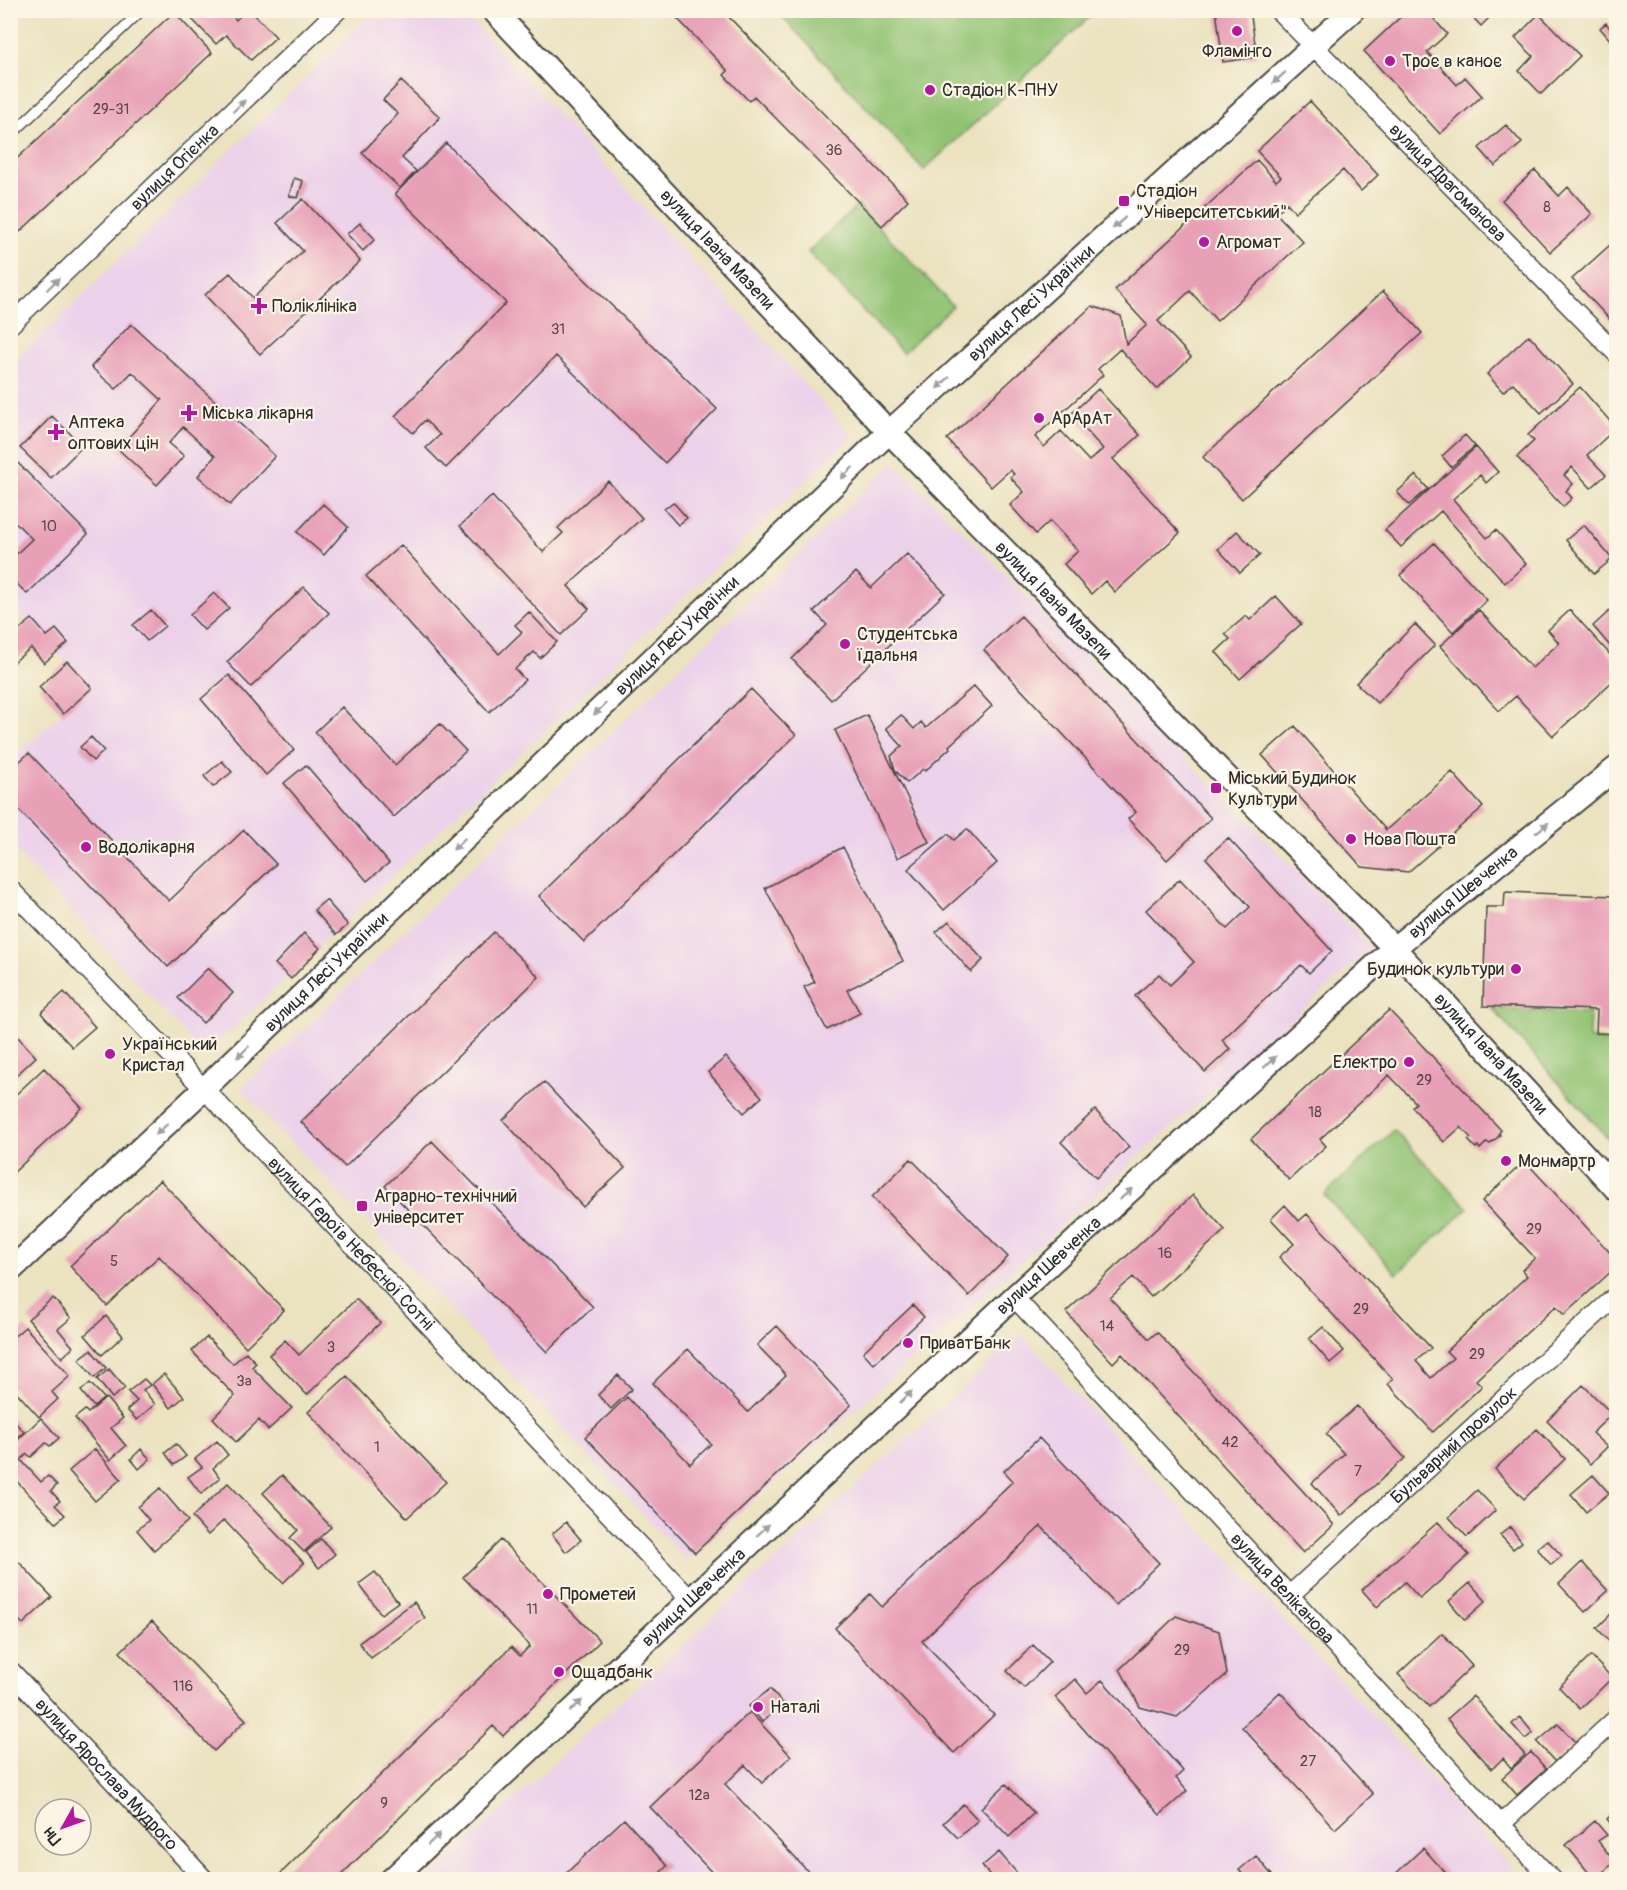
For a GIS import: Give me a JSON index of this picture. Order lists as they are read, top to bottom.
{
  "streets": {
    "street": [
      "вулиця Огієнка",
      "вулиця Драгоманова",
      "вулиця Івана Мазепи",
      "вулиця Лесі Українки",
      "вулиця Шевченка",
      "вулиця Героїв Небесної Сотні",
      "Бульварний провулок",
      "вулиця Веліканова",
      "вулиця Ярослава Мудрого"
    ]
  },
  "crossings": [
    ["вулиця Драгоманова", "вулиця Лесі Українки"],
    ["вулиця Івана Мазепи", "вулиця Лесі Українки"],
    ["вулиця Івана Мазепи", "вулиця Шевченка"],
    ["вулиця Лесі Українки", "вулиця Героїв Небесної Сотні"],
    ["вулиця Шевченка", "вулиця Героїв Небесної Сотні"],
    ["вулиця Шевченка", "вулиця Веліканова"],
    ["Бульварний провулок", "вулиця Веліканова"]
  ],
  "one_way": ["вулиця Огієнка", "вулиця Лесі Українки", "вулиця Шевченка"],
  "places": {
    "other": [
      "Фламінго",
      "Троє в каноє",
      "Стадіон К-ПНУ",
      "Агромат",
      "АрАрАт",
      "Студентська їдальня",
      "Нова Пошта",
      "Водолікарня",
      "Будинок культури",
      "Український Кристал",
      "Електро",
      "Монмартр",
      "ПриватБанк",
      "Прометей",
      "Ощадбанк",
      "Наталі"
    ],
    "transit": ["Стадіон \"Університетський\"", "Міський Будинок Культури", "Аграрно-технічний університет"],
    "health": ["Поліклініка", "Міська лікарня", "Аптека оптових цін"]
  },
  "house_numbers": [
    "29-31",
    "36",
    "8",
    "31",
    "10",
    "29",
    "18",
    "29",
    "16",
    "5",
    "29",
    "14",
    "3",
    "29",
    "3а",
    "42",
    "1",
    "7",
    "11",
    "29",
    "116",
    "27",
    "12а",
    "9"
  ],
  "north": "bottom left"
}
